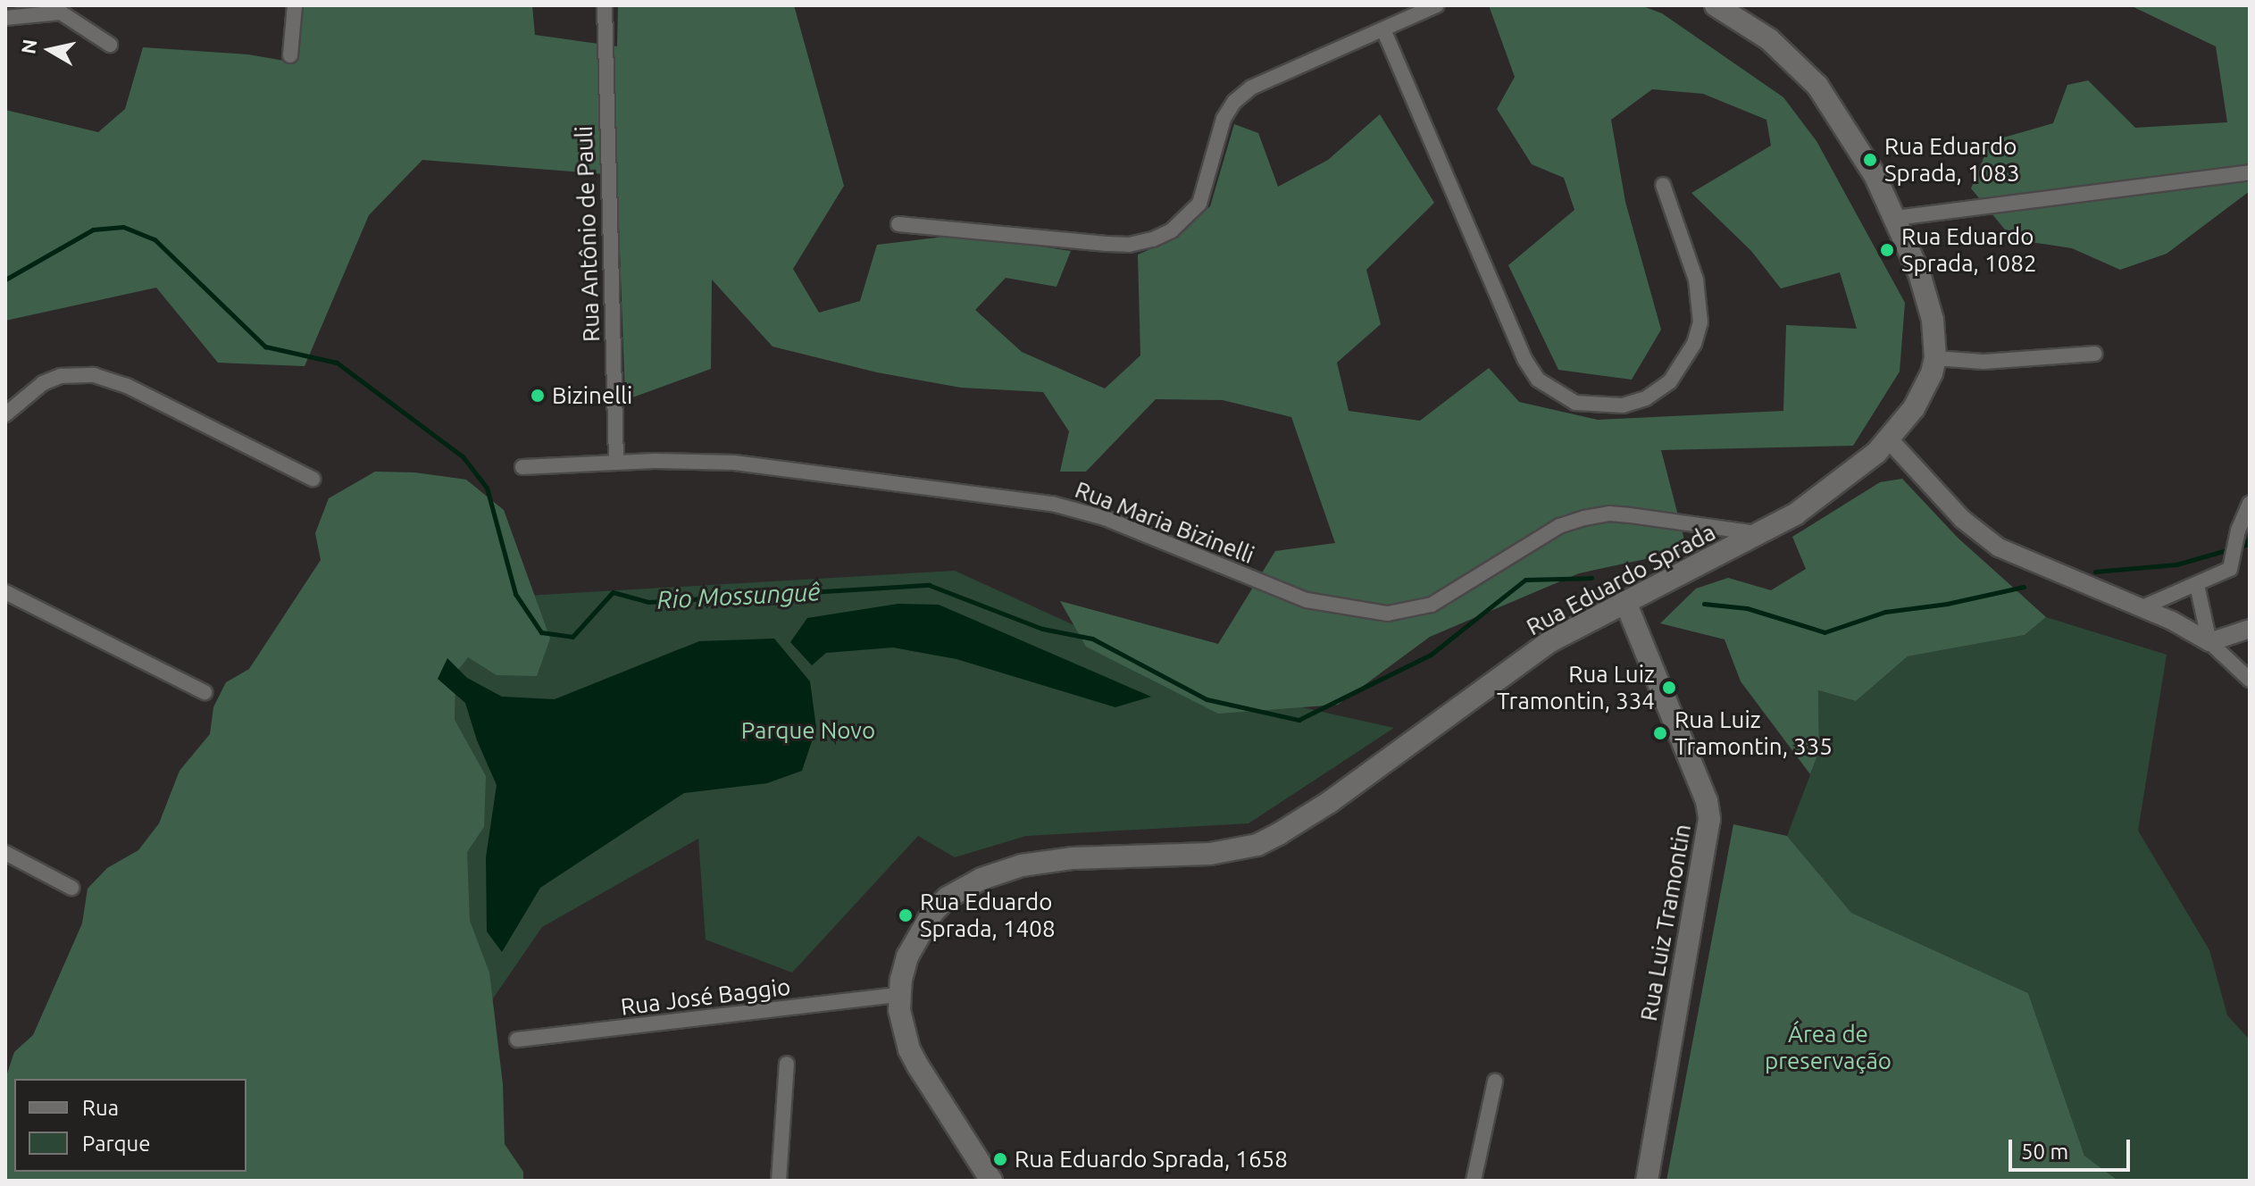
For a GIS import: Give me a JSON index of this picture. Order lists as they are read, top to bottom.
{
  "streets": {
    "main road": ["Rua Eduardo Sprada", "Rua Luiz Tramontin"],
    "street": ["Rua Antônio de Pauli", "Rua Maria Bizinelli", "Rua José Baggio"]
  },
  "crossings": [
    ["Rua Antônio de Pauli", "Rua Maria Bizinelli"],
    ["Rua Maria Bizinelli", "Rua Eduardo Sprada"],
    ["Rua Eduardo Sprada", "Rua Luiz Tramontin"],
    ["Rua Eduardo Sprada", "Rua José Baggio"]
  ],
  "water": ["Rio Mossunguê"],
  "parks": ["Parque Novo", "Área de preservação"],
  "places": [
    "Rua Eduardo Sprada, 1083",
    "Rua Eduardo Sprada, 1082",
    "Bizinelli",
    "Rua Luiz Tramontin, 334",
    "Rua Luiz Tramontin, 335",
    "Rua Eduardo Sprada, 1408",
    "Rua Eduardo Sprada, 1658"
  ],
  "legend": ["Rua", "Parque"],
  "scale_bar": "50 m",
  "north": "left"
}
